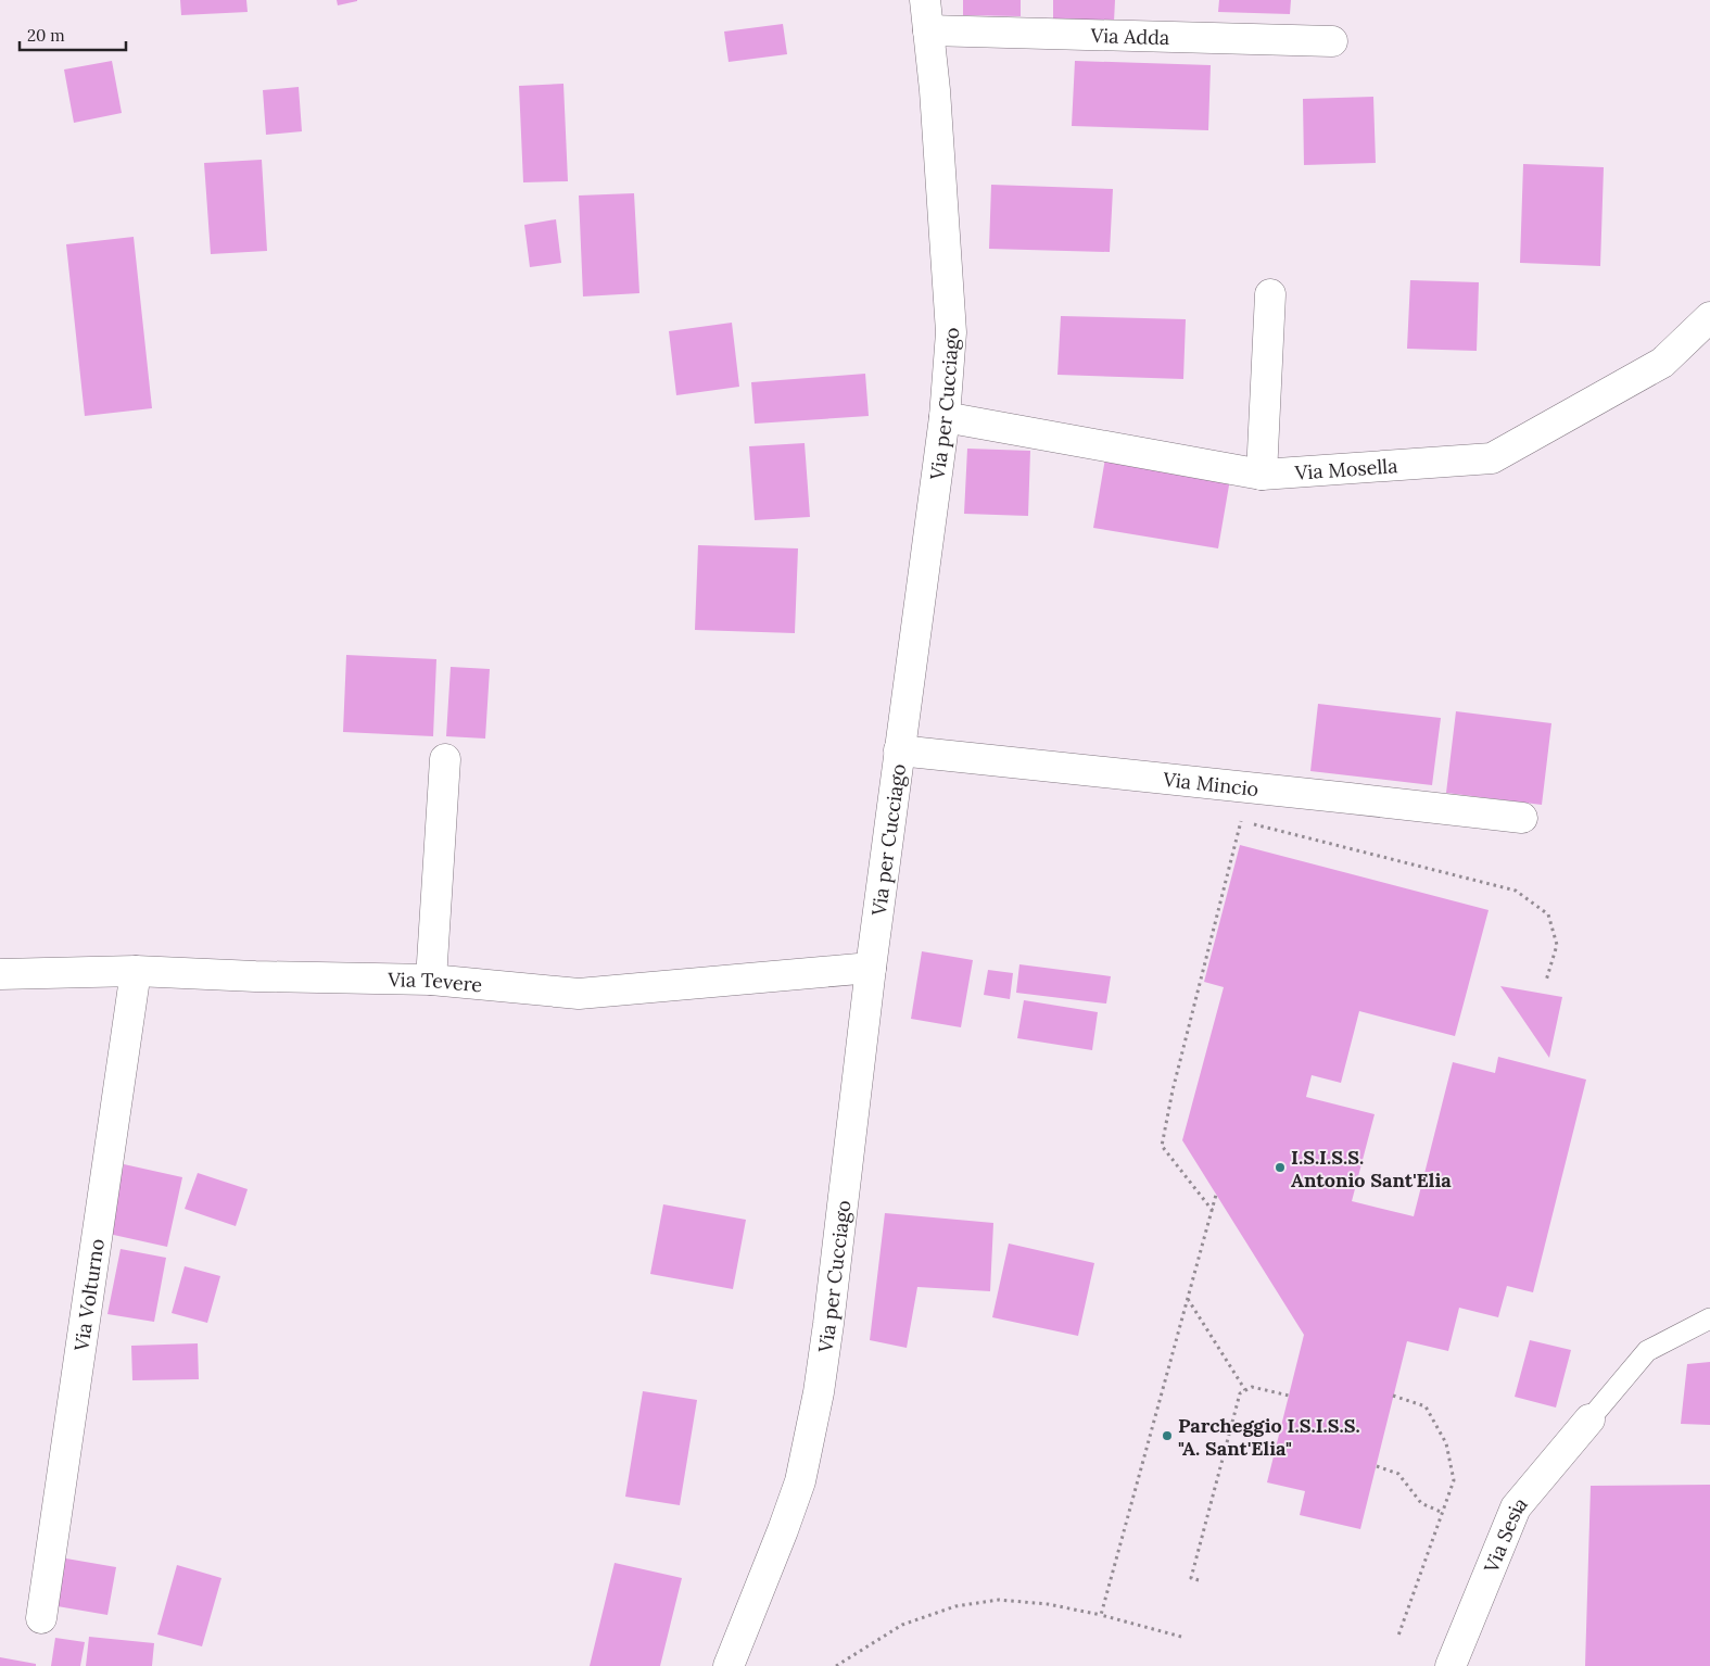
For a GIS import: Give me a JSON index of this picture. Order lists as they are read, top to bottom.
{
  "streets": {
    "street": [
      "Via Adda",
      "Via per Cucciago",
      "Via Mosella",
      "Via Mincio",
      "Via Tevere",
      "Via Volturno",
      "Via Sesia"
    ]
  },
  "crossings": [
    ["Via Adda", "Via per Cucciago"],
    ["Via per Cucciago", "Via Mosella"],
    ["Via per Cucciago", "Via Mincio"],
    ["Via per Cucciago", "Via Tevere"],
    ["Via Tevere", "Via Volturno"]
  ],
  "places": ["I.S.I.S.S. Antonio Sant'Elia", "Parcheggio I.S.I.S.S. \"A. Sant'Elia\""],
  "scale_bar": "20 m"
}
